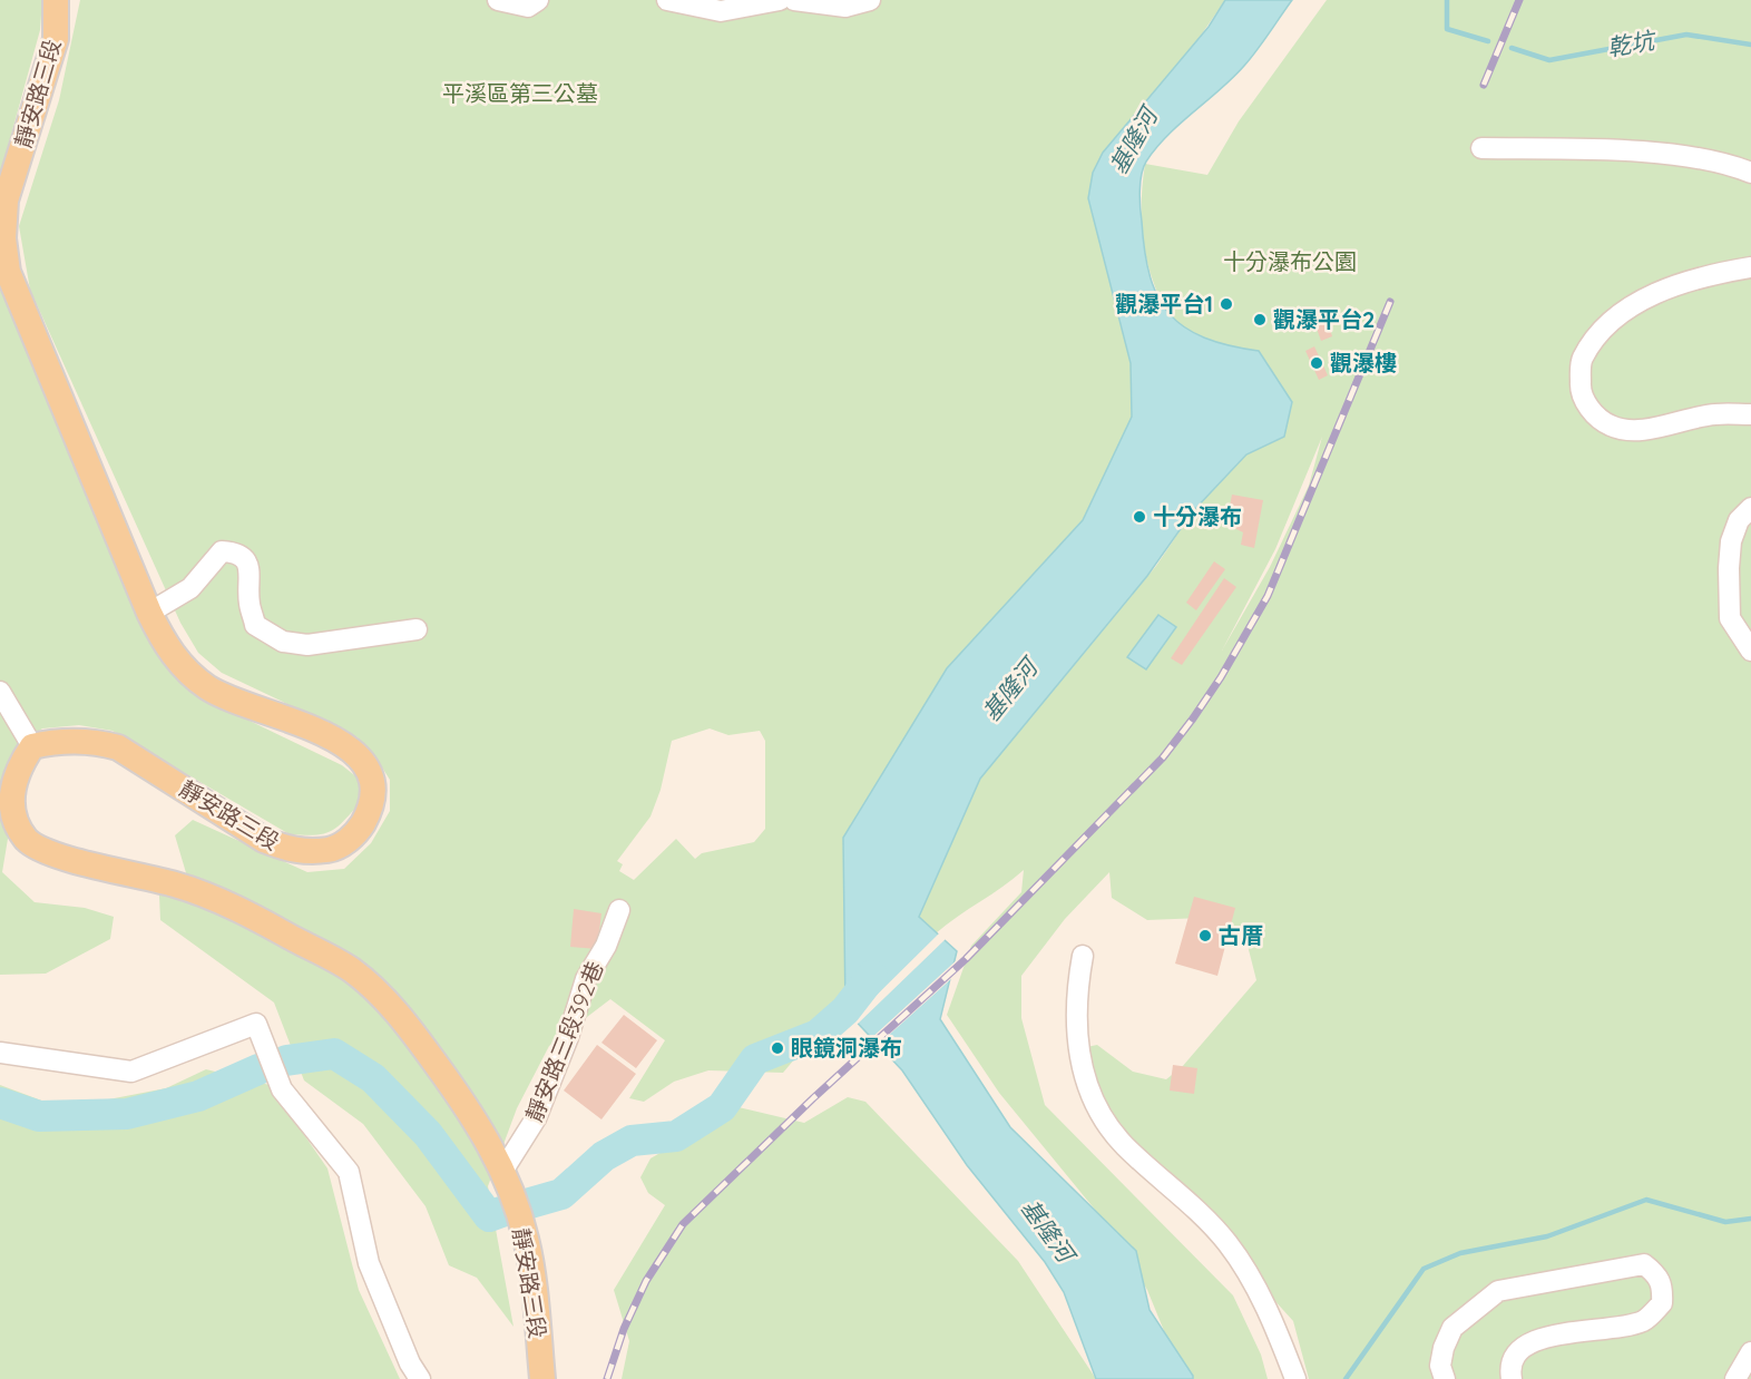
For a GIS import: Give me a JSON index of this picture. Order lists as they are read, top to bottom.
{
  "streets": {
    "main road": ["靜安路三段"],
    "street": ["靜安路三段392巷"]
  },
  "crossings": [
    ["靜安路三段", "靜安路三段392巷"]
  ],
  "water": ["乾坑", "基隆河"],
  "parks": ["平溪區第三公墓", "十分瀑布公園"],
  "places": [
    "觀瀑平台1",
    "觀瀑平台2",
    "觀瀑樓",
    "十分瀑布",
    "古厝",
    "眼鏡洞瀑布"
  ]
}
